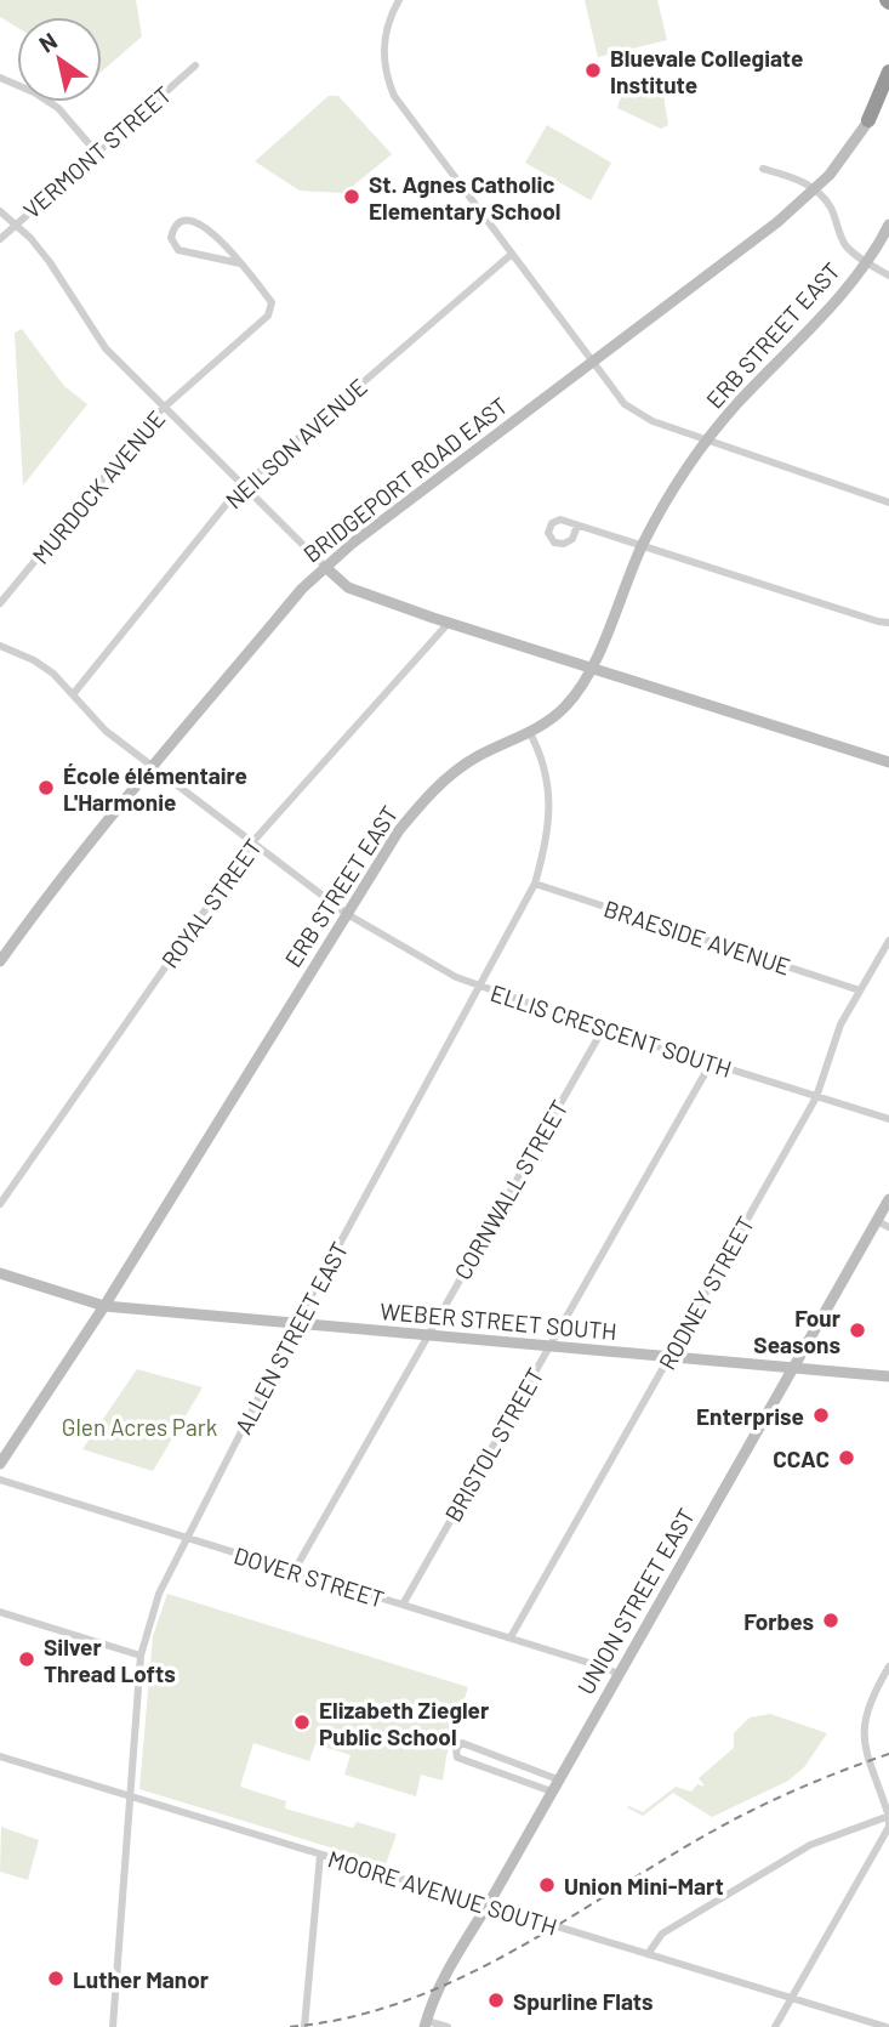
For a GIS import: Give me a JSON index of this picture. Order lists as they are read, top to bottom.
{
  "streets": {
    "main road": [
      "ERB STREET EAST",
      "BRIDGEPORT ROAD EAST",
      "WEBER STREET SOUTH",
      "UNION STREET EAST"
    ],
    "street": [
      "VERMONT STREET",
      "NEILSON AVENUE",
      "MURDOCK AVENUE",
      "ROYAL STREET",
      "BRAESIDE AVENUE",
      "ELLIS CRESCENT SOUTH",
      "CORNWALL STREET",
      "RODNEY STREET",
      "ALLEN STREET EAST",
      "BRISTOL STREET",
      "DOVER STREET",
      "MOORE AVENUE SOUTH"
    ]
  },
  "crossings": [
    ["ERB STREET EAST", "ELLIS CRESCENT SOUTH"],
    ["ERB STREET EAST", "WEBER STREET SOUTH"],
    ["ERB STREET EAST", "ALLEN STREET EAST"],
    ["NEILSON AVENUE", "ELLIS CRESCENT SOUTH"],
    ["BRIDGEPORT ROAD EAST", "ELLIS CRESCENT SOUTH"],
    ["ROYAL STREET", "ELLIS CRESCENT SOUTH"],
    ["BRAESIDE AVENUE", "RODNEY STREET"],
    ["BRAESIDE AVENUE", "ALLEN STREET EAST"],
    ["ELLIS CRESCENT SOUTH", "CORNWALL STREET"],
    ["ELLIS CRESCENT SOUTH", "RODNEY STREET"],
    ["ELLIS CRESCENT SOUTH", "ALLEN STREET EAST"],
    ["ELLIS CRESCENT SOUTH", "BRISTOL STREET"],
    ["CORNWALL STREET", "WEBER STREET SOUTH"],
    ["CORNWALL STREET", "DOVER STREET"],
    ["RODNEY STREET", "WEBER STREET SOUTH"],
    ["RODNEY STREET", "DOVER STREET"],
    ["WEBER STREET SOUTH", "ALLEN STREET EAST"],
    ["WEBER STREET SOUTH", "BRISTOL STREET"],
    ["WEBER STREET SOUTH", "UNION STREET EAST"],
    ["ALLEN STREET EAST", "DOVER STREET"],
    ["ALLEN STREET EAST", "MOORE AVENUE SOUTH"],
    ["BRISTOL STREET", "DOVER STREET"],
    ["DOVER STREET", "UNION STREET EAST"],
    ["UNION STREET EAST", "MOORE AVENUE SOUTH"]
  ],
  "parks": ["Glen Acres Park"],
  "places": [
    "Bluevale Collegiate Institute",
    "St. Agnes Catholic Elementary School",
    "École élémentaire L'Harmonie",
    "Four Seasons",
    "Enterprise",
    "CCAC",
    "Forbes",
    "Silver Thread Lofts",
    "Elizabeth Ziegler Public School",
    "Union Mini-Mart",
    "Luther Manor",
    "Spurline Flats"
  ],
  "north": "top left"
}
